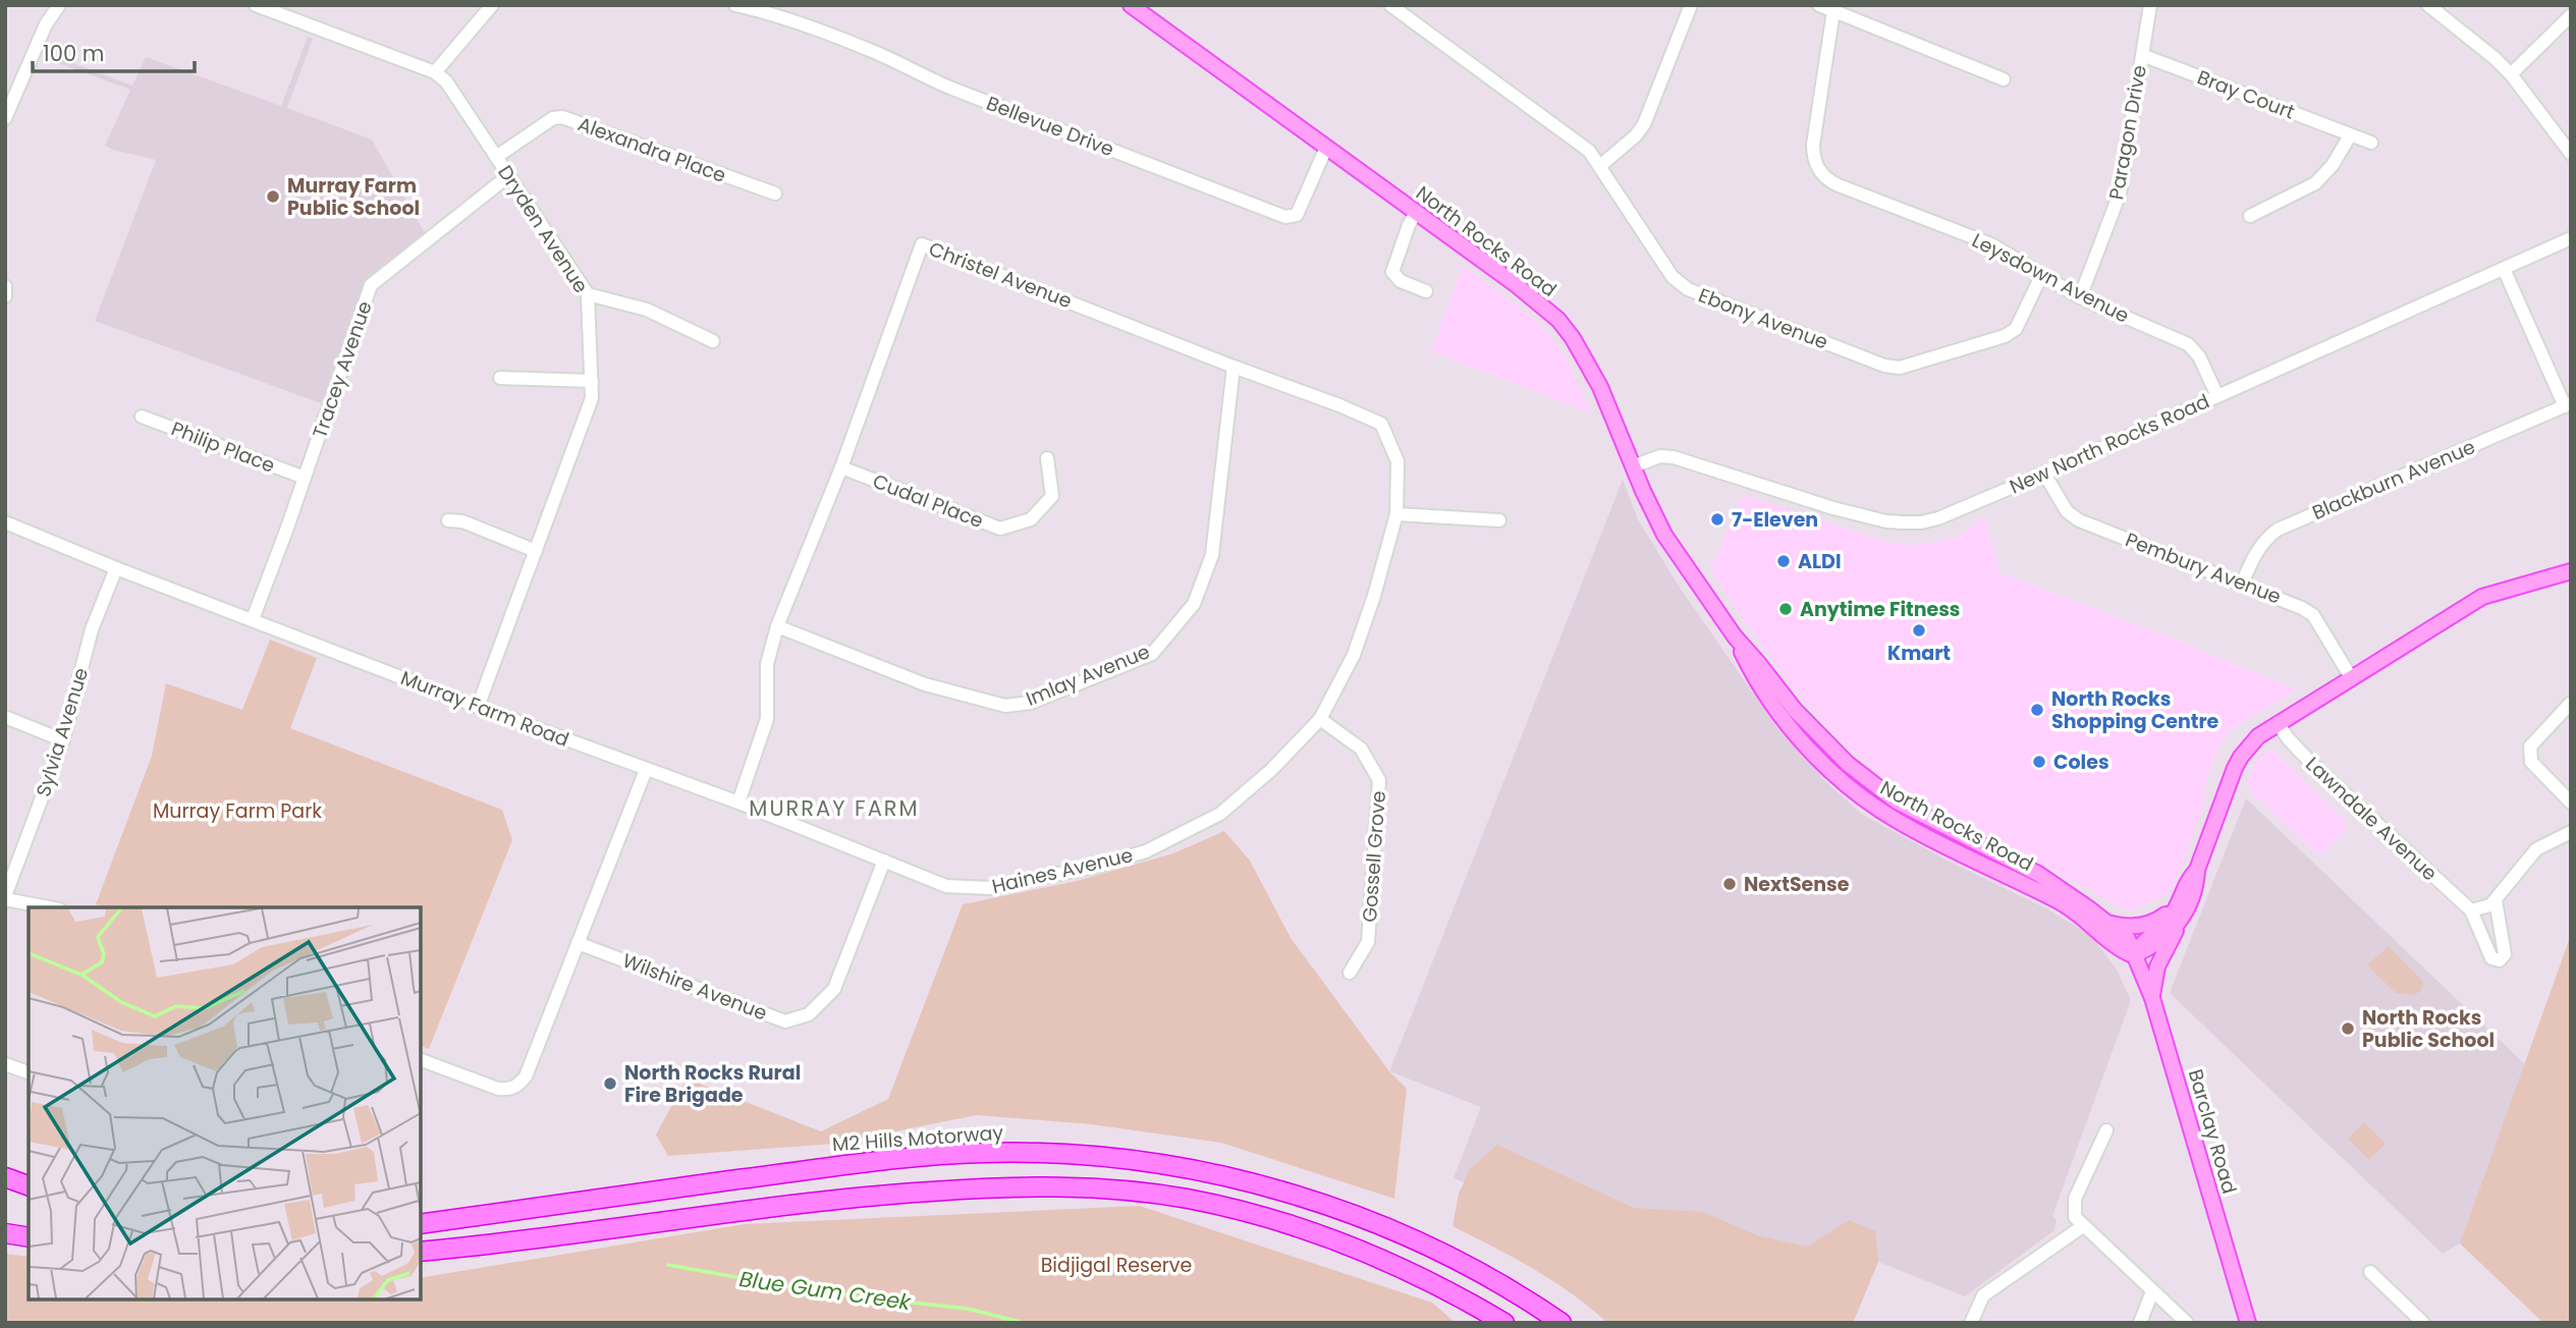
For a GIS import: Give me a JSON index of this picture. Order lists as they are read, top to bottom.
{
  "streets": {
    "highway": ["M2 Hills Motorway"],
    "main road": ["North Rocks Road", "Barclay Road"],
    "street": [
      "Bray Court",
      "Bellevue Drive",
      "Paragon Drive",
      "Alexandra Place",
      "Dryden Avenue",
      "Christel Avenue",
      "Leysdown Avenue",
      "Ebony Avenue",
      "Tracey Avenue",
      "New North Rocks Road",
      "Philip Place",
      "Blackburn Avenue",
      "Cudal Place",
      "Pembury Avenue",
      "Imlay Avenue",
      "Murray Farm Road",
      "Sylvia Avenue",
      "Lawndale Avenue",
      "Gossell Grove",
      "Haines Avenue",
      "Wilshire Avenue"
    ]
  },
  "crossings": [
    ["Bray Court", "Paragon Drive"],
    ["Bellevue Drive", "North Rocks Road"],
    ["Paragon Drive", "Leysdown Avenue"],
    ["Alexandra Place", "Dryden Avenue"],
    ["Dryden Avenue", "Tracey Avenue"],
    ["Dryden Avenue", "Murray Farm Road"],
    ["North Rocks Road", "New North Rocks Road"],
    ["North Rocks Road", "Barclay Road"],
    ["Christel Avenue", "Cudal Place"],
    ["Christel Avenue", "Imlay Avenue"],
    ["Christel Avenue", "Haines Avenue"],
    ["Leysdown Avenue", "Ebony Avenue"],
    ["Leysdown Avenue", "New North Rocks Road"],
    ["Tracey Avenue", "Philip Place"],
    ["Tracey Avenue", "Murray Farm Road"],
    ["New North Rocks Road", "Pembury Avenue"],
    ["Blackburn Avenue", "Pembury Avenue"],
    ["Murray Farm Road", "Sylvia Avenue"],
    ["Murray Farm Road", "Haines Avenue"],
    ["Gossell Grove", "Haines Avenue"],
    ["Haines Avenue", "Wilshire Avenue"]
  ],
  "districts": ["MURRAY FARM"],
  "water": ["Blue Gum Creek"],
  "parks": ["Murray Farm Park", "Bidjigal Reserve"],
  "places": [
    "Murray Farm Public School",
    "7-Eleven",
    "ALDI",
    "Anytime Fitness",
    "Kmart",
    "North Rocks Shopping Centre",
    "Coles",
    "NextSense",
    "North Rocks Public School",
    "North Rocks Rural Fire Brigade"
  ],
  "scale_bar": "100 m"
}
